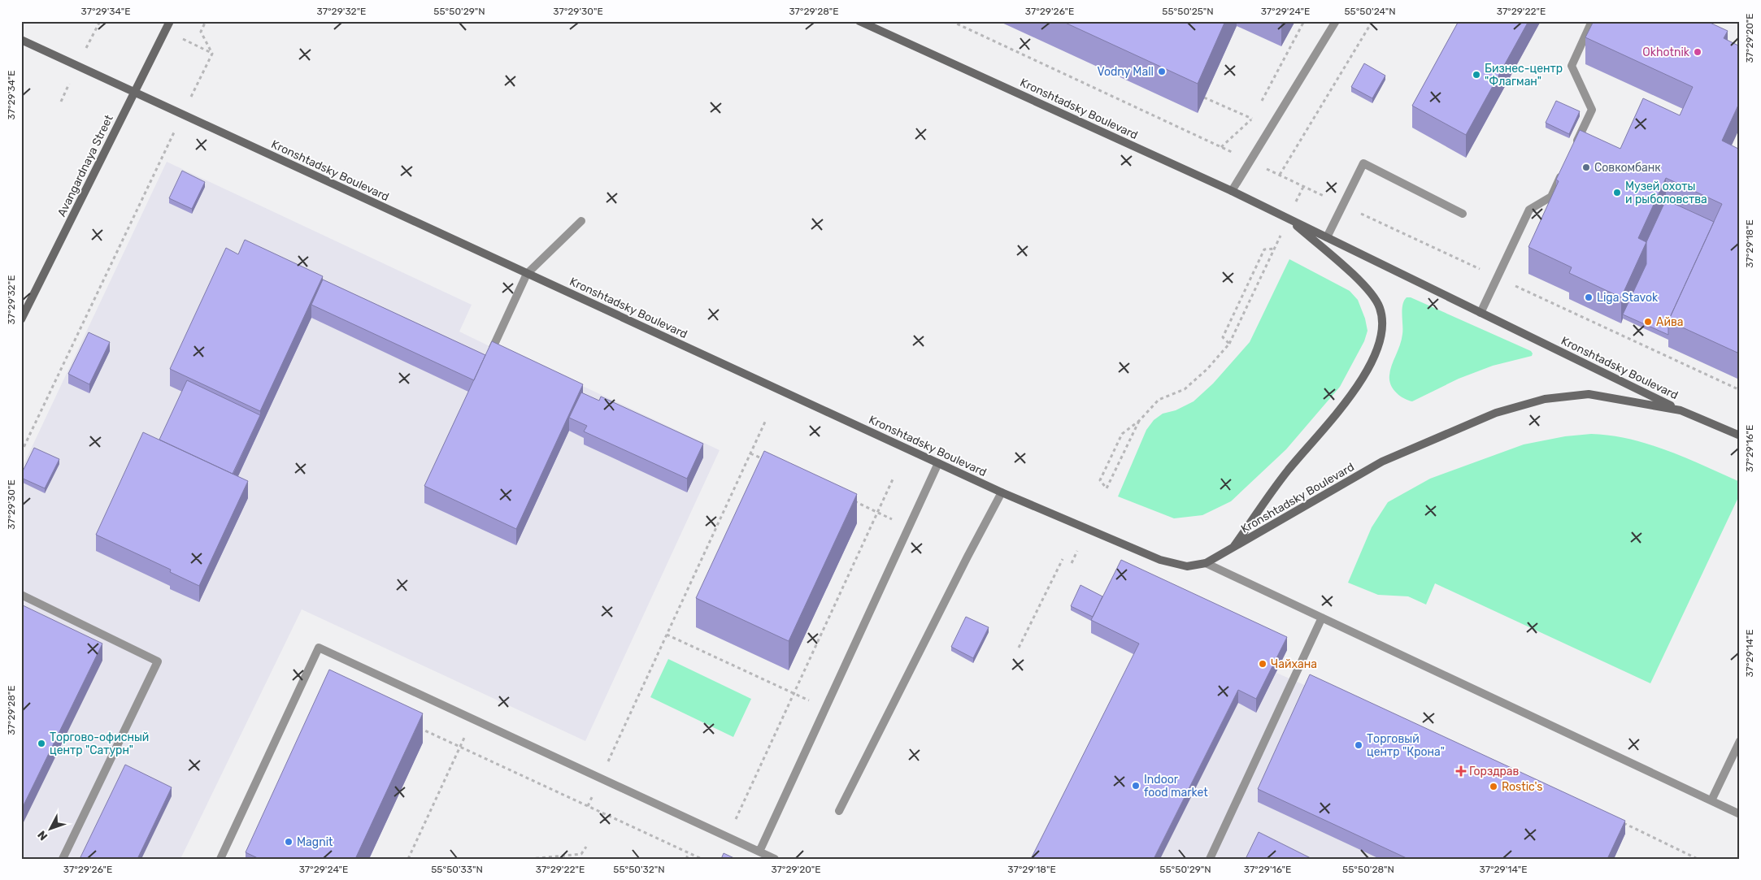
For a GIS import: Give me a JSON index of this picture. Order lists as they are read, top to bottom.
{
  "streets": {
    "main road": ["Kronshtadsky Boulevard", "Avangardnaya Street"]
  },
  "crossings": [
    ["Kronshtadsky Boulevard", "Avangardnaya Street"]
  ],
  "places": {
    "other": [
      "Okhotnik",
      "Vodny Mall",
      "Бизнес-центр \"Флагман\"",
      "Совкомбанк",
      "Музей охоты и рыболовства",
      "Liga Stavok",
      "Айва",
      "Чайхана",
      "Торгово-офисный центр \"Сатурн\"",
      "Торговый центр \"Крона\"",
      "Indoor food market",
      "Rostic's",
      "Magnit"
    ],
    "health": ["Горздрав"]
  },
  "north": "bottom left",
  "coordinates": [
    "37°29'34\"E",
    "37°29'32\"E",
    "55°50'29\"N",
    "37°29'30\"E",
    "37°29'28\"E",
    "37°29'26\"E",
    "55°50'25\"N",
    "37°29'24\"E",
    "55°50'24\"N",
    "37°29'22\"E",
    "37°29'20\"E",
    "37°29'18\"E",
    "37°29'16\"E",
    "37°29'14\"E",
    "55°50'33\"N",
    "55°50'32\"N",
    "55°50'28\"N"
  ]
}
